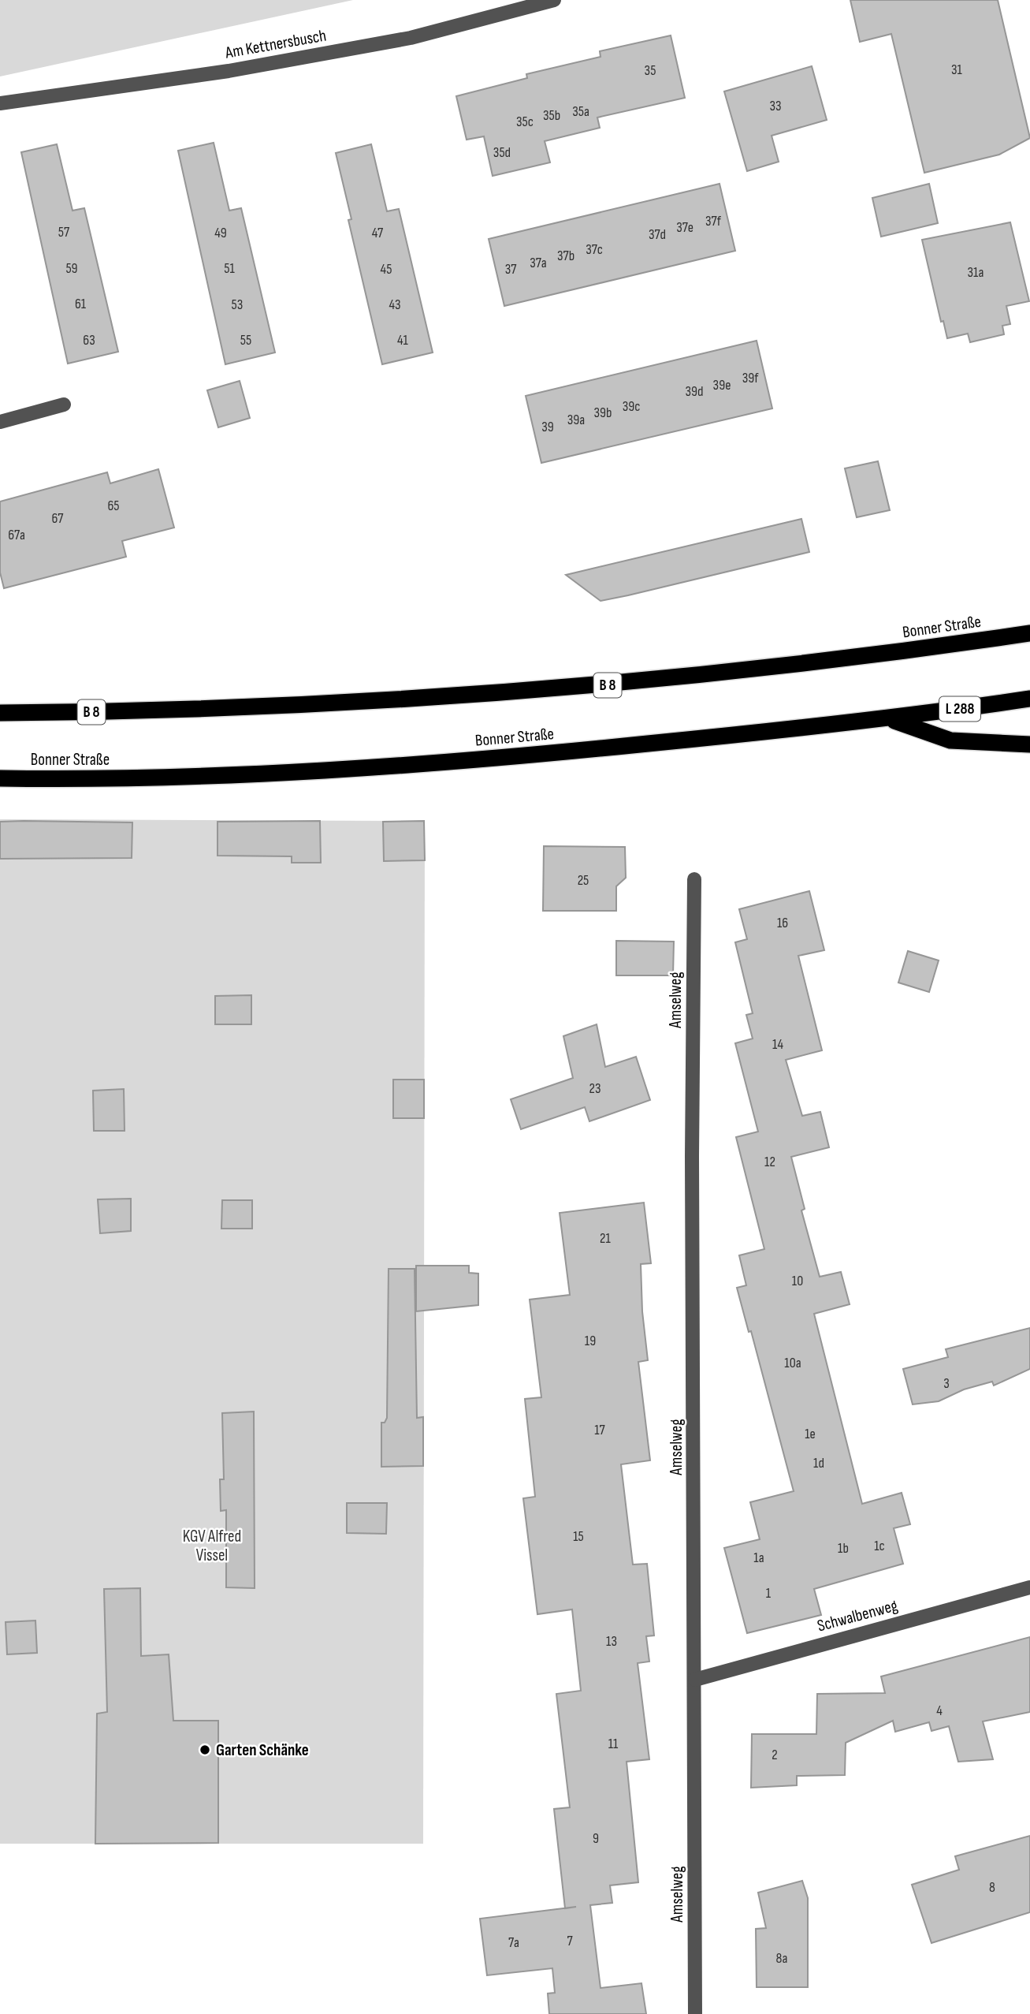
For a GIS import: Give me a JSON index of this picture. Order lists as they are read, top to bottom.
{
  "streets": {
    "highway": ["Bonner Straße", "B 8", "L 288"],
    "street": ["Am Kettnersbusch", "Amselweg", "Schwalbenweg"]
  },
  "crossings": [
    ["Amselweg", "Schwalbenweg"]
  ],
  "parks": ["KGV Alfred Vissel"],
  "places": ["Garten Schänke"],
  "house_numbers": [
    "31",
    "35",
    "33",
    "35a",
    "35b",
    "35c",
    "35d",
    "37f",
    "37e",
    "57",
    "49",
    "47",
    "37d",
    "37c",
    "37b",
    "37a",
    "59",
    "51",
    "45",
    "37",
    "31a",
    "61",
    "53",
    "43",
    "63",
    "55",
    "41",
    "39f",
    "39e",
    "39d",
    "39c",
    "39b",
    "39a",
    "39",
    "65",
    "67",
    "67a",
    "25",
    "16",
    "14",
    "23",
    "12",
    "21",
    "10",
    "19",
    "10a",
    "3",
    "17",
    "1e",
    "1d",
    "15",
    "1c",
    "1b",
    "1a",
    "1",
    "13",
    "4",
    "11",
    "2",
    "9",
    "8",
    "7",
    "7a",
    "8a"
  ]
}
